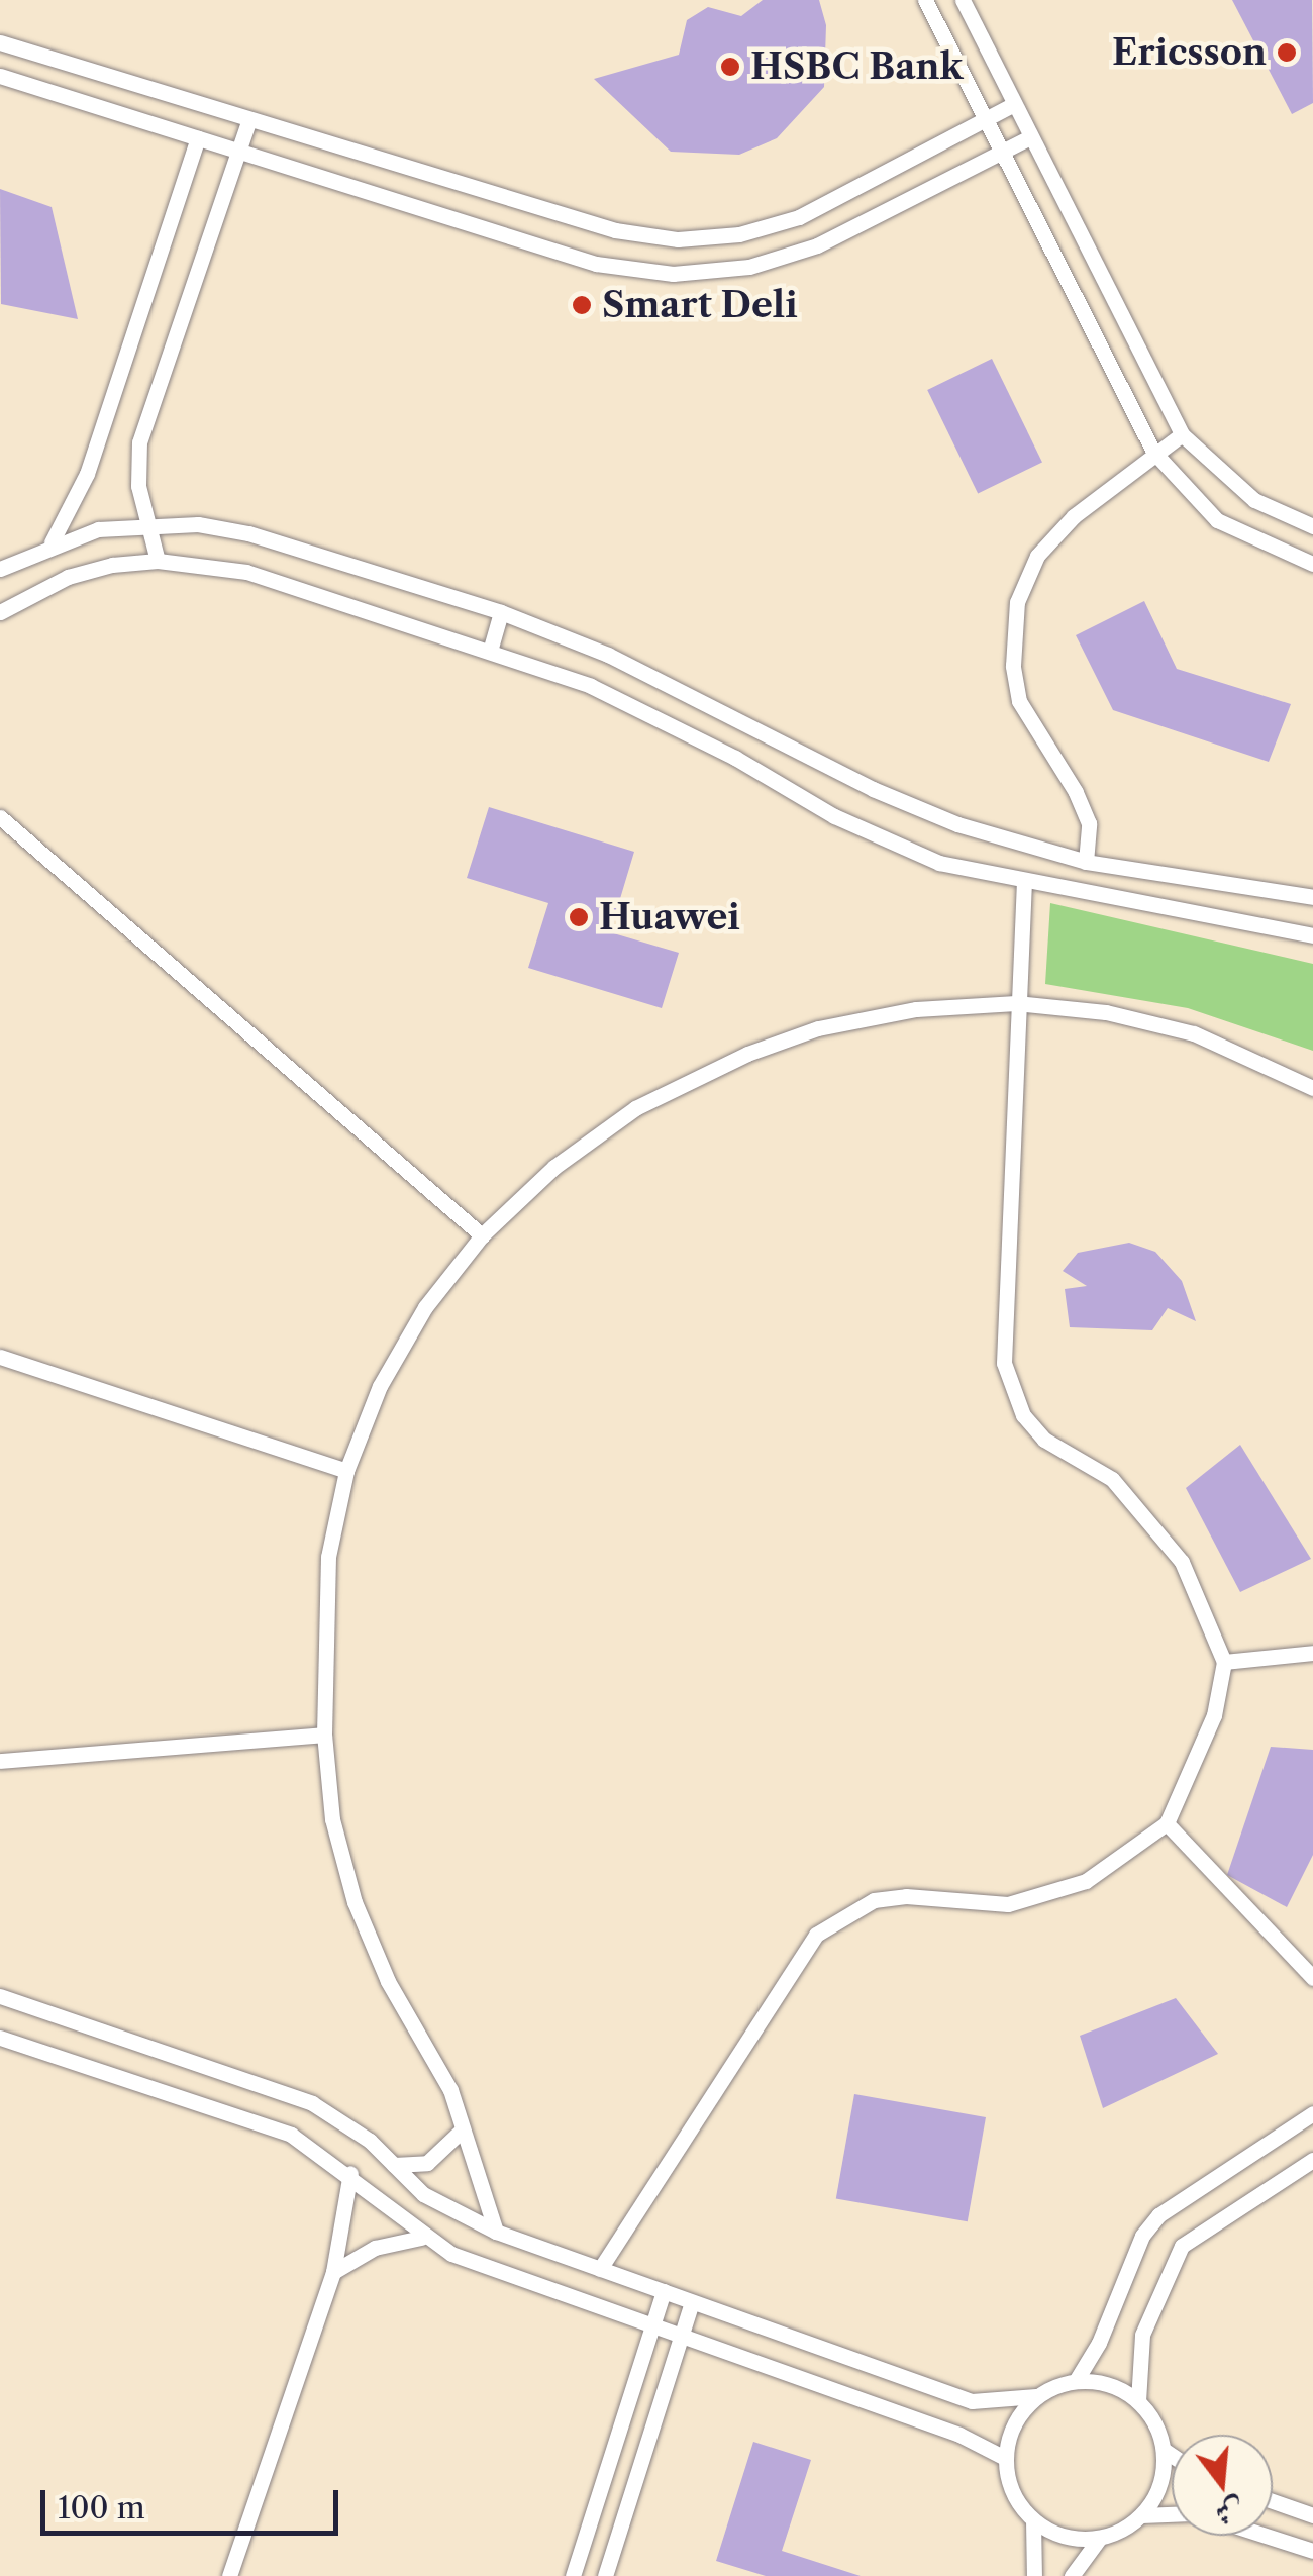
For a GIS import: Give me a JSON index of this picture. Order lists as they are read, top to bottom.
{
  "places": [
    "Ericsson",
    "HSBC Bank",
    "Smart Deli",
    "Huawei"
  ],
  "scale_bar": "100 m",
  "north": "bottom"
}
